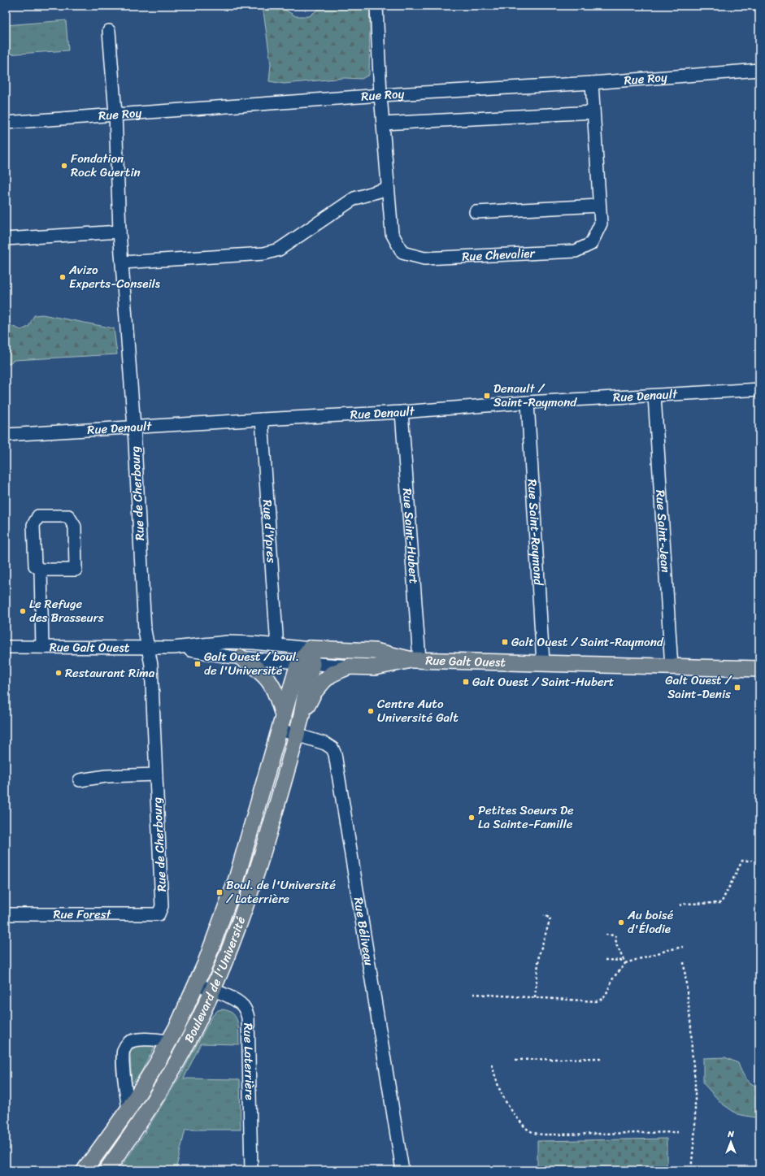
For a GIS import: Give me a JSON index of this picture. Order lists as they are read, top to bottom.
{
  "streets": {
    "main road": ["Rue Galt Ouest", "Boulevard de l'Université"],
    "street": [
      "Rue Roy",
      "Rue Chevalier",
      "Rue Denault",
      "Rue de Cherbourg",
      "Rue d'Ypres",
      "Rue Saint-Jean",
      "Rue Saint-Raymond",
      "Rue Saint-Hubert",
      "Rue Forest",
      "Rue Béliveau",
      "Rue Laterrière"
    ]
  },
  "crossings": [
    ["Rue Roy", "Rue Chevalier"],
    ["Rue Roy", "Rue de Cherbourg"],
    ["Rue Denault", "Rue de Cherbourg"],
    ["Rue Denault", "Rue d'Ypres"],
    ["Rue Denault", "Rue Saint-Jean"],
    ["Rue Denault", "Rue Saint-Raymond"],
    ["Rue Denault", "Rue Saint-Hubert"],
    ["Rue de Cherbourg", "Rue Galt Ouest"],
    ["Rue de Cherbourg", "Rue Forest"],
    ["Rue d'Ypres", "Rue Galt Ouest"],
    ["Rue Saint-Jean", "Rue Galt Ouest"],
    ["Rue Saint-Raymond", "Rue Galt Ouest"],
    ["Rue Saint-Hubert", "Rue Galt Ouest"],
    ["Rue Galt Ouest", "Boulevard de l'Université"],
    ["Rue Béliveau", "Boulevard de l'Université"],
    ["Boulevard de l'Université", "Rue Laterrière"]
  ],
  "places": {
    "other": [
      "Fondation Rock Guertin",
      "Avizo Experts-Conseils",
      "Le Refuge des Brasseurs",
      "Restaurant Rima",
      "Centre Auto Université Galt",
      "Petites Soeurs De La Sainte-Famille",
      "Au boisé d'Élodie"
    ],
    "transit": [
      "Denault / Saint-Raymond",
      "Galt Ouest / Saint-Raymond",
      "Galt Ouest / boul. de l'Université",
      "Galt Ouest / Saint-Hubert",
      "Galt Ouest / Saint-Denis",
      "Boul. de l'Université / Laterrière"
    ]
  },
  "north": "top"
}
